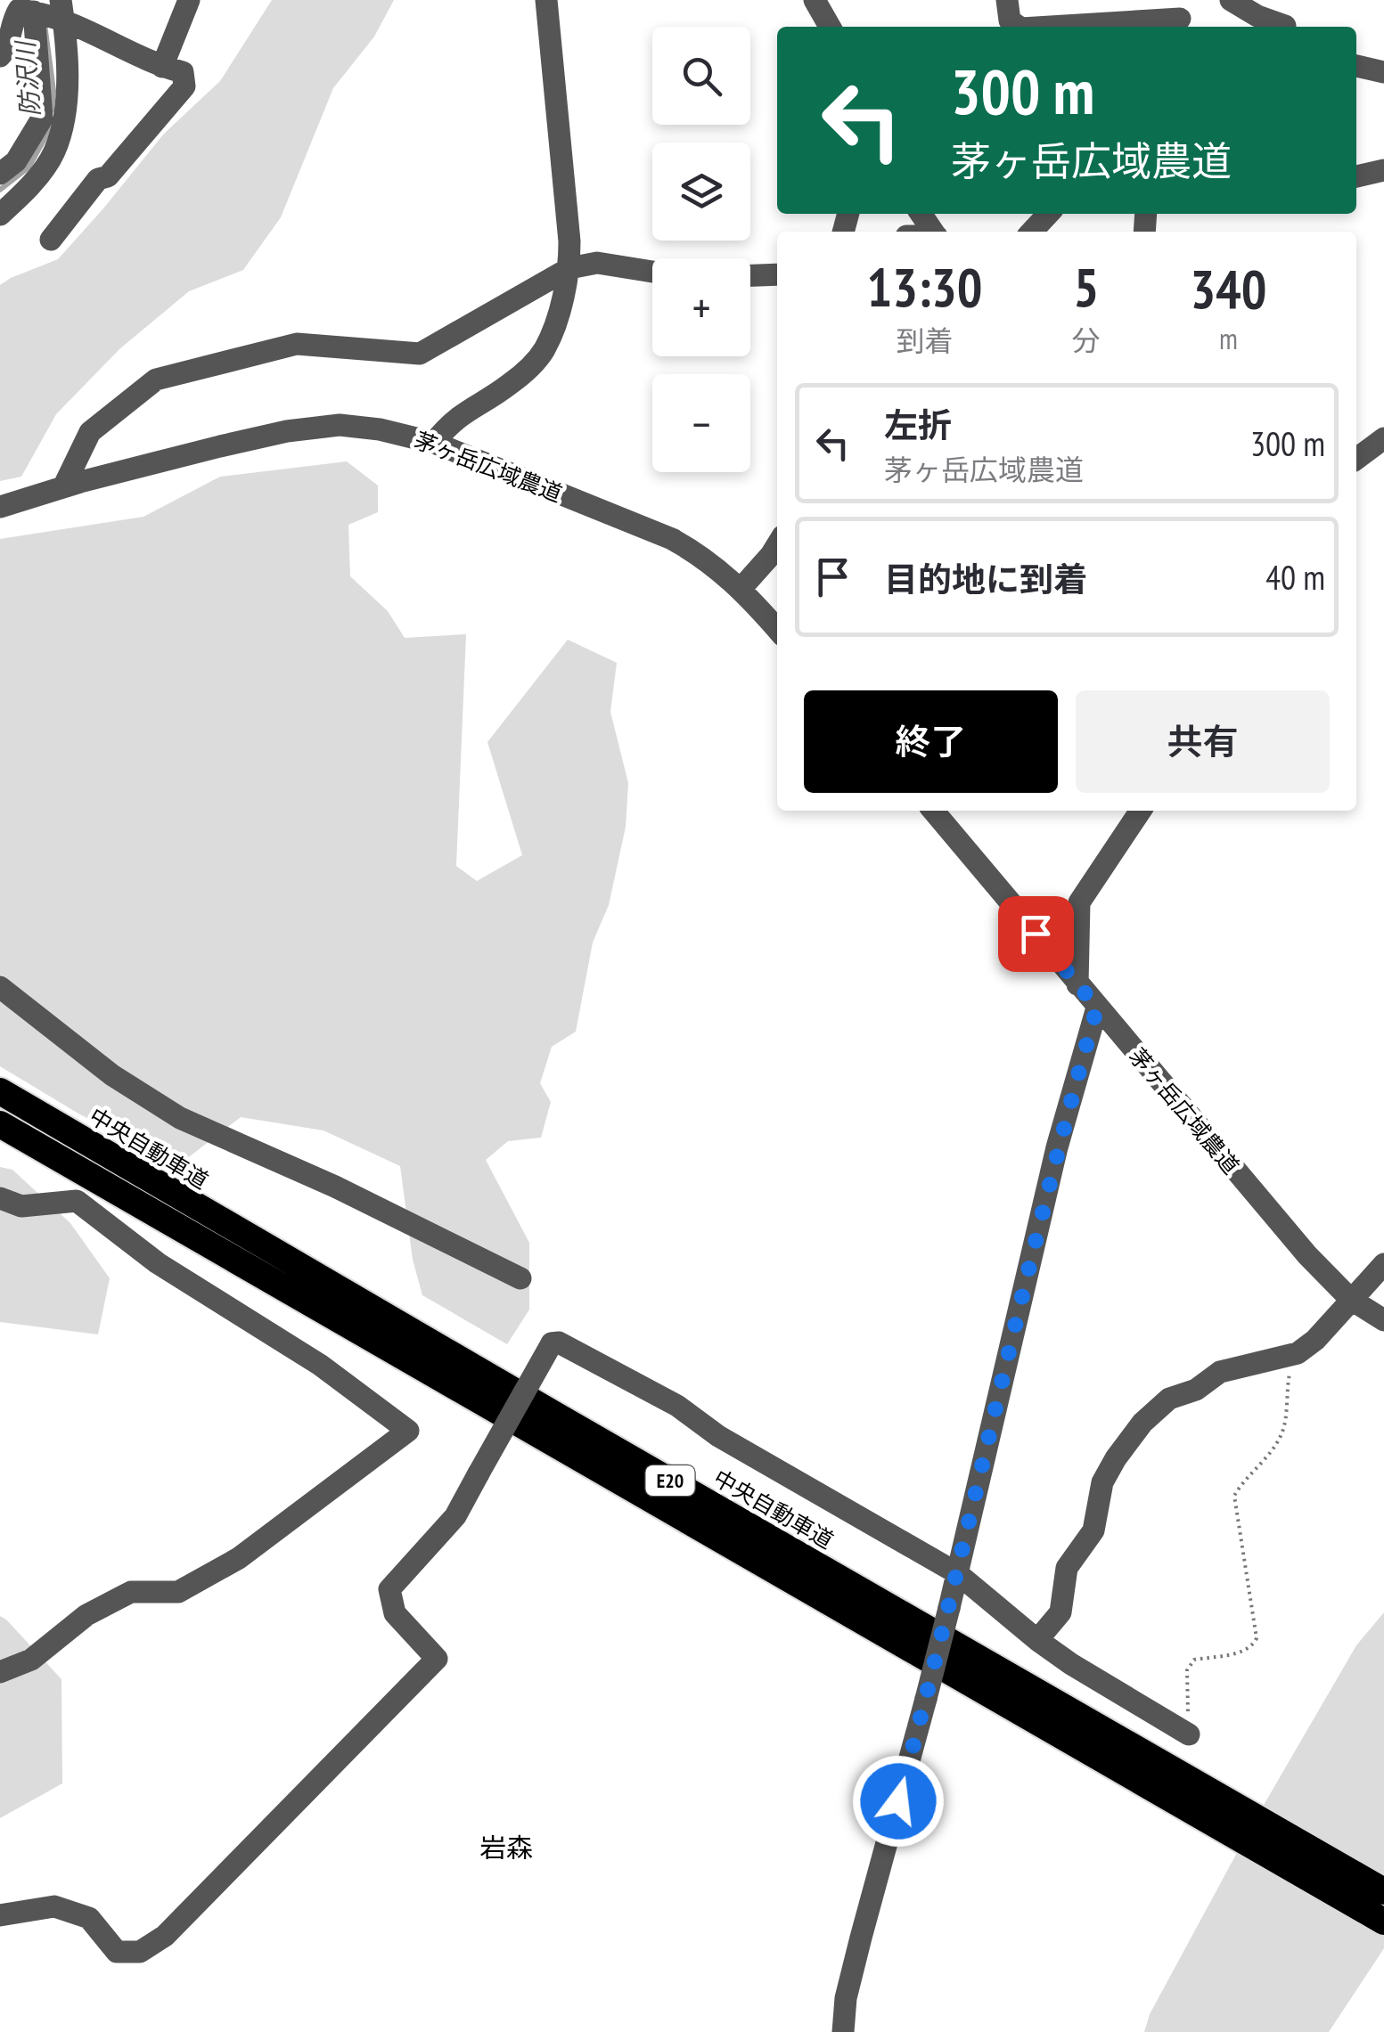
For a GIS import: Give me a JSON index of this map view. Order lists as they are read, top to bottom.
{
  "streets": {
    "highway": ["中央自動車道", "E20"],
    "street": ["茅ヶ岳広域農道"]
  },
  "districts": ["岩森"],
  "water": ["防沢川"],
  "page": {
    "map_buttons": ["+", "−"],
    "turn": ["300 m", "茅ヶ岳広域農道"],
    "eta": [
      "13:30",
      "到着",
      "5",
      "分",
      "340",
      "m"
    ],
    "list": [
      {
        "name": "左折",
        "note": "茅ヶ岳広域農道",
        "value": "300 m"
      },
      {
        "name": "目的地に到着",
        "value": "40 m"
      }
    ],
    "buttons": ["終了", "共有"]
  }
}
